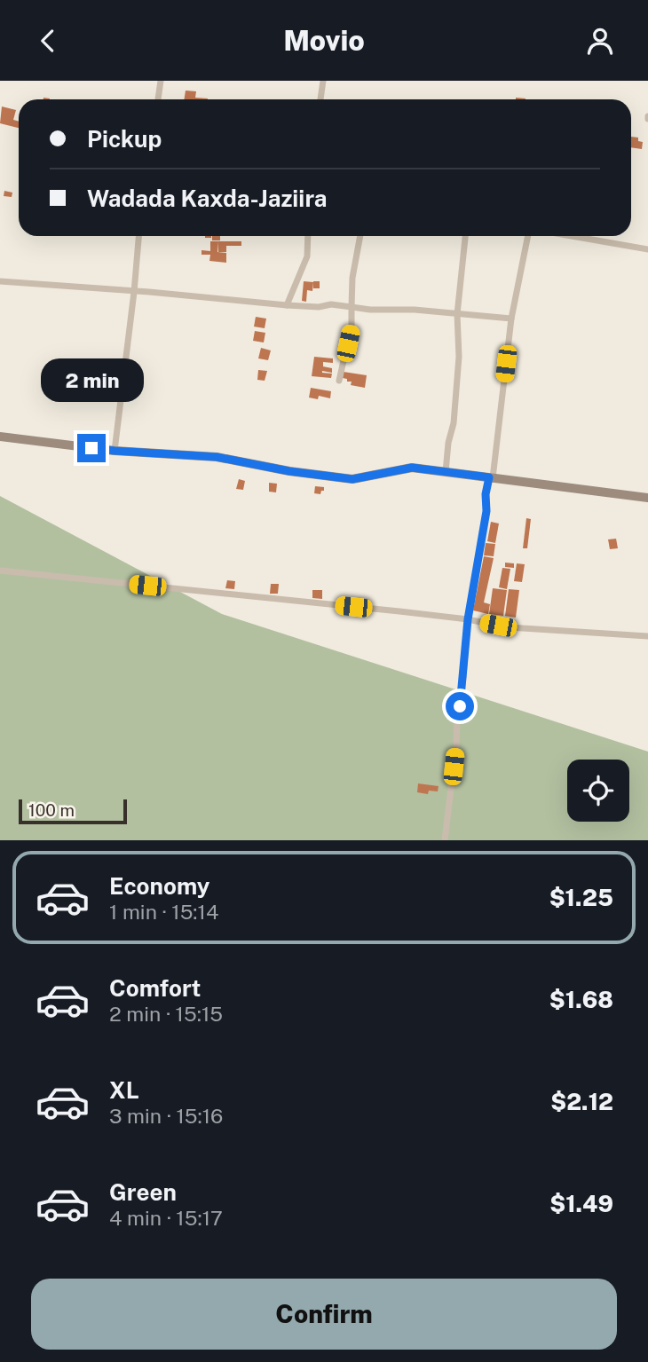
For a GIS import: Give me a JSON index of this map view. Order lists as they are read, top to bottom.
{
  "scale_bar": "100 m",
  "page": {
    "header": "Movio",
    "banner": ["Pickup", "Wadada Kaxda-Jaziira"],
    "bubble": "2 min",
    "scale": "100 m",
    "list": [
      {
        "name": "Economy",
        "note": "1 min · 15:14",
        "value": "$1.25"
      },
      {
        "name": "Comfort",
        "note": "2 min · 15:15",
        "value": "$1.68"
      },
      {
        "name": "XL",
        "note": "3 min · 15:16",
        "value": "$2.12"
      },
      {
        "name": "Green",
        "note": "4 min · 15:17",
        "value": "$1.49"
      }
    ],
    "buttons": "Confirm"
  }
}
